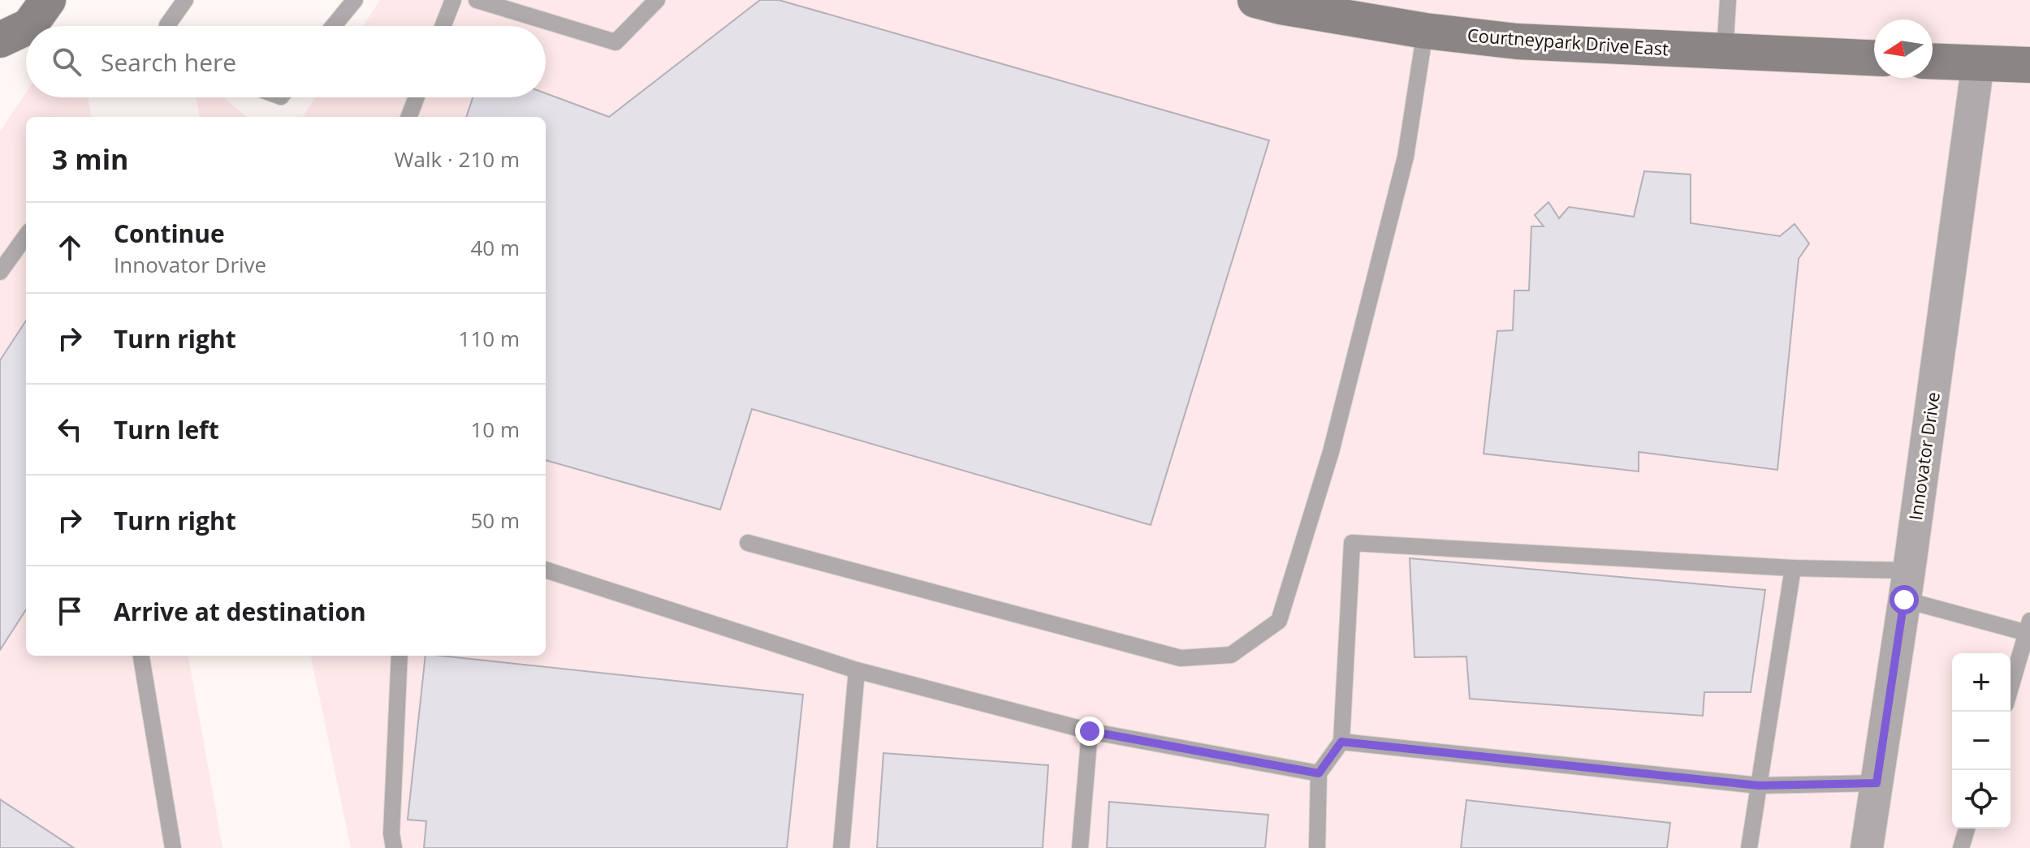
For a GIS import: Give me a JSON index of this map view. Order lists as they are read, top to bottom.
{
  "streets": {
    "main road": ["Courtneypark Drive East"],
    "street": ["Innovator Drive"]
  },
  "north": "left",
  "page": {
    "search": "Search here",
    "heading": ["3 min", "Walk · 210 m"],
    "list": [
      ["Continue", "Innovator Drive", "40 m"],
      ["Turn right", "110 m"],
      ["Turn left", "10 m"],
      ["Turn right", "50 m"],
      "Arrive at destination"
    ],
    "map_buttons": ["+", "−"]
  }
}
